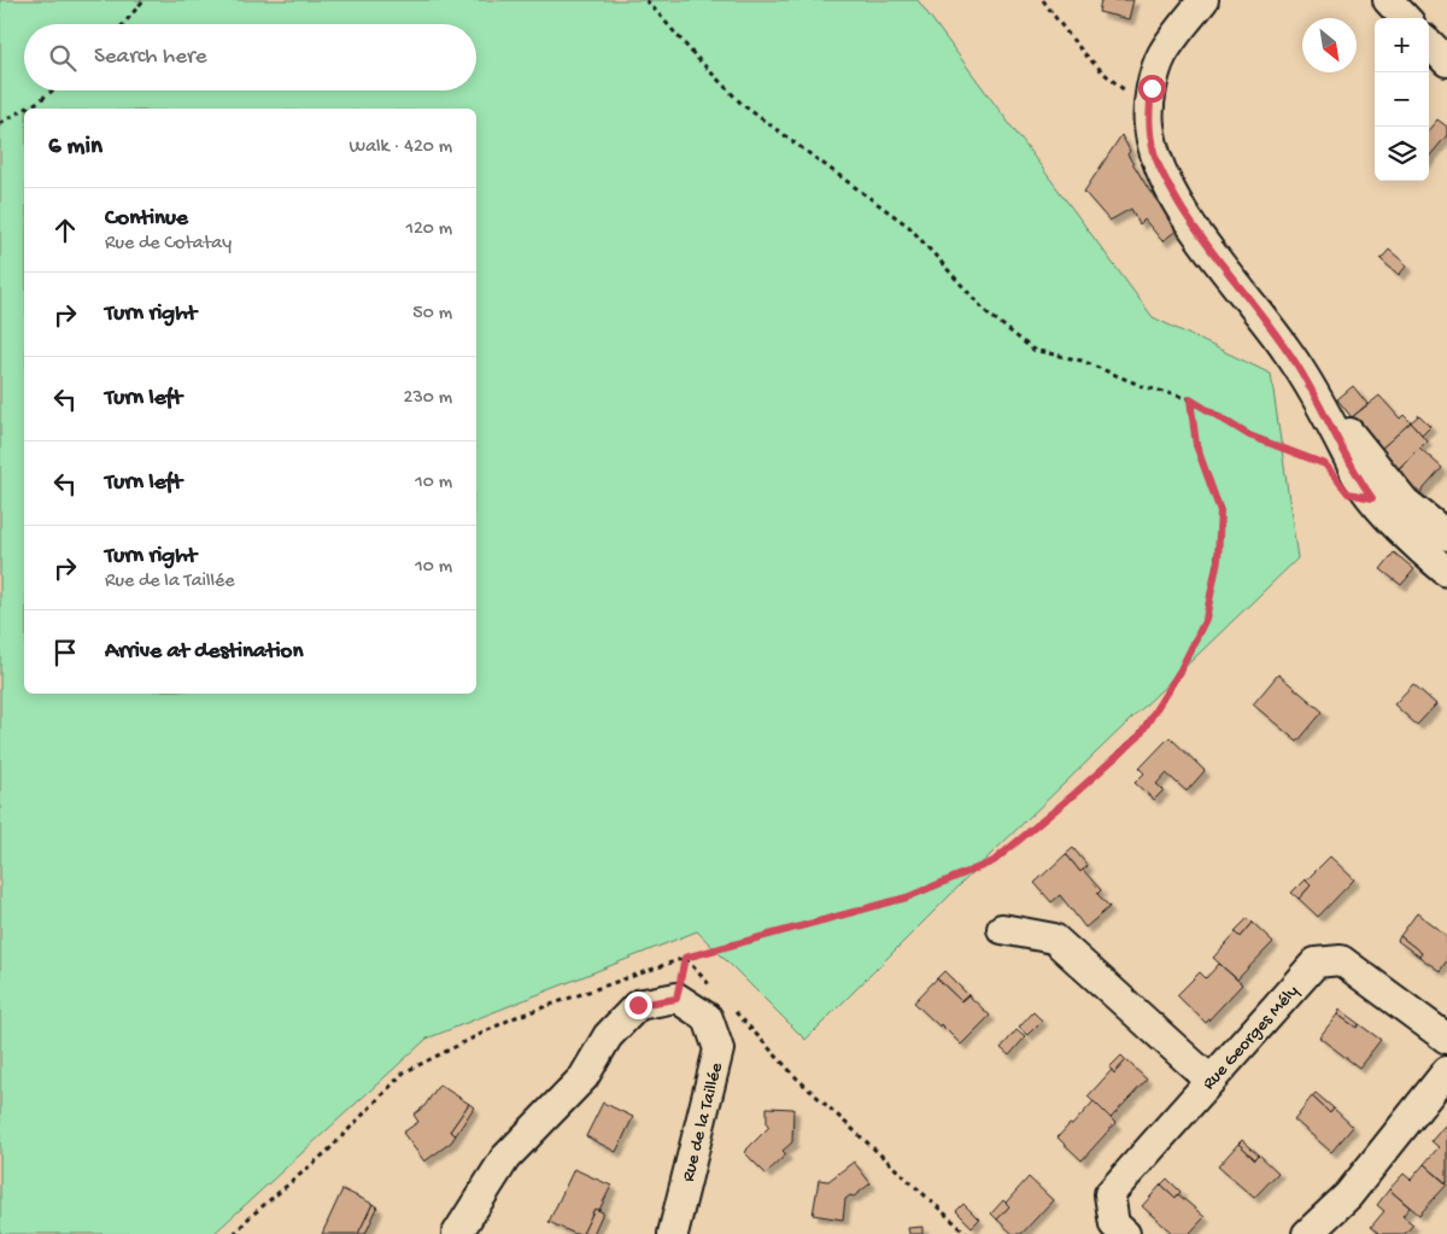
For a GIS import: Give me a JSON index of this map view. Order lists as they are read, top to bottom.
{
  "streets": {
    "street": ["Rue Georges Mély", "Rue de la Taillée"]
  },
  "north": "bottom right",
  "page": {
    "map_buttons": ["+", "−"],
    "search": "Search here",
    "heading": ["6 min", "Walk · 420 m"],
    "list": [
      ["Continue", "Rue de Cotatay", "120 m"],
      ["Turn right", "50 m"],
      ["Turn left", "230 m"],
      ["Turn left", "10 m"],
      ["Turn right", "Rue de la Taillée", "10 m"],
      "Arrive at destination"
    ]
  }
}
